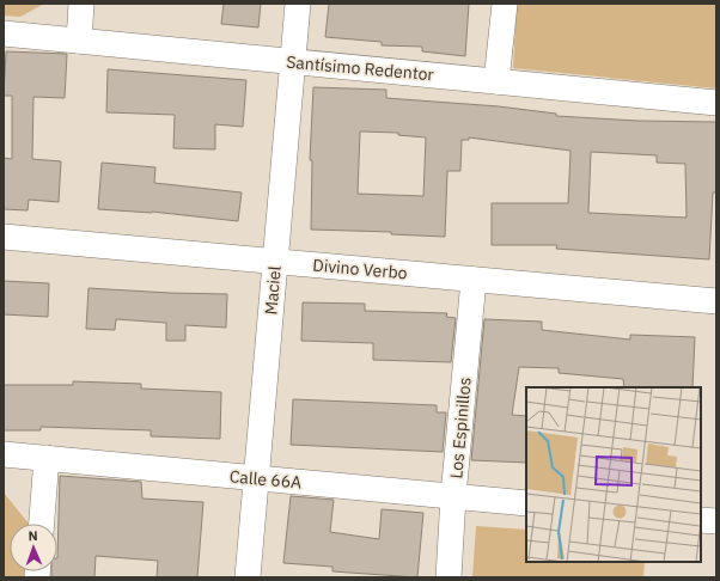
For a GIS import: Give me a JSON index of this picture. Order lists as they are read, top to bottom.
{
  "streets": {
    "street": [
      "Santísimo Redentor",
      "Divino Verbo",
      "Maciel",
      "Los Espinillos",
      "Calle 66A"
    ]
  },
  "crossings": [
    ["Santísimo Redentor", "Maciel"],
    ["Divino Verbo", "Maciel"],
    ["Divino Verbo", "Los Espinillos"],
    ["Maciel", "Calle 66A"],
    ["Los Espinillos", "Calle 66A"]
  ],
  "north": "top"
}
